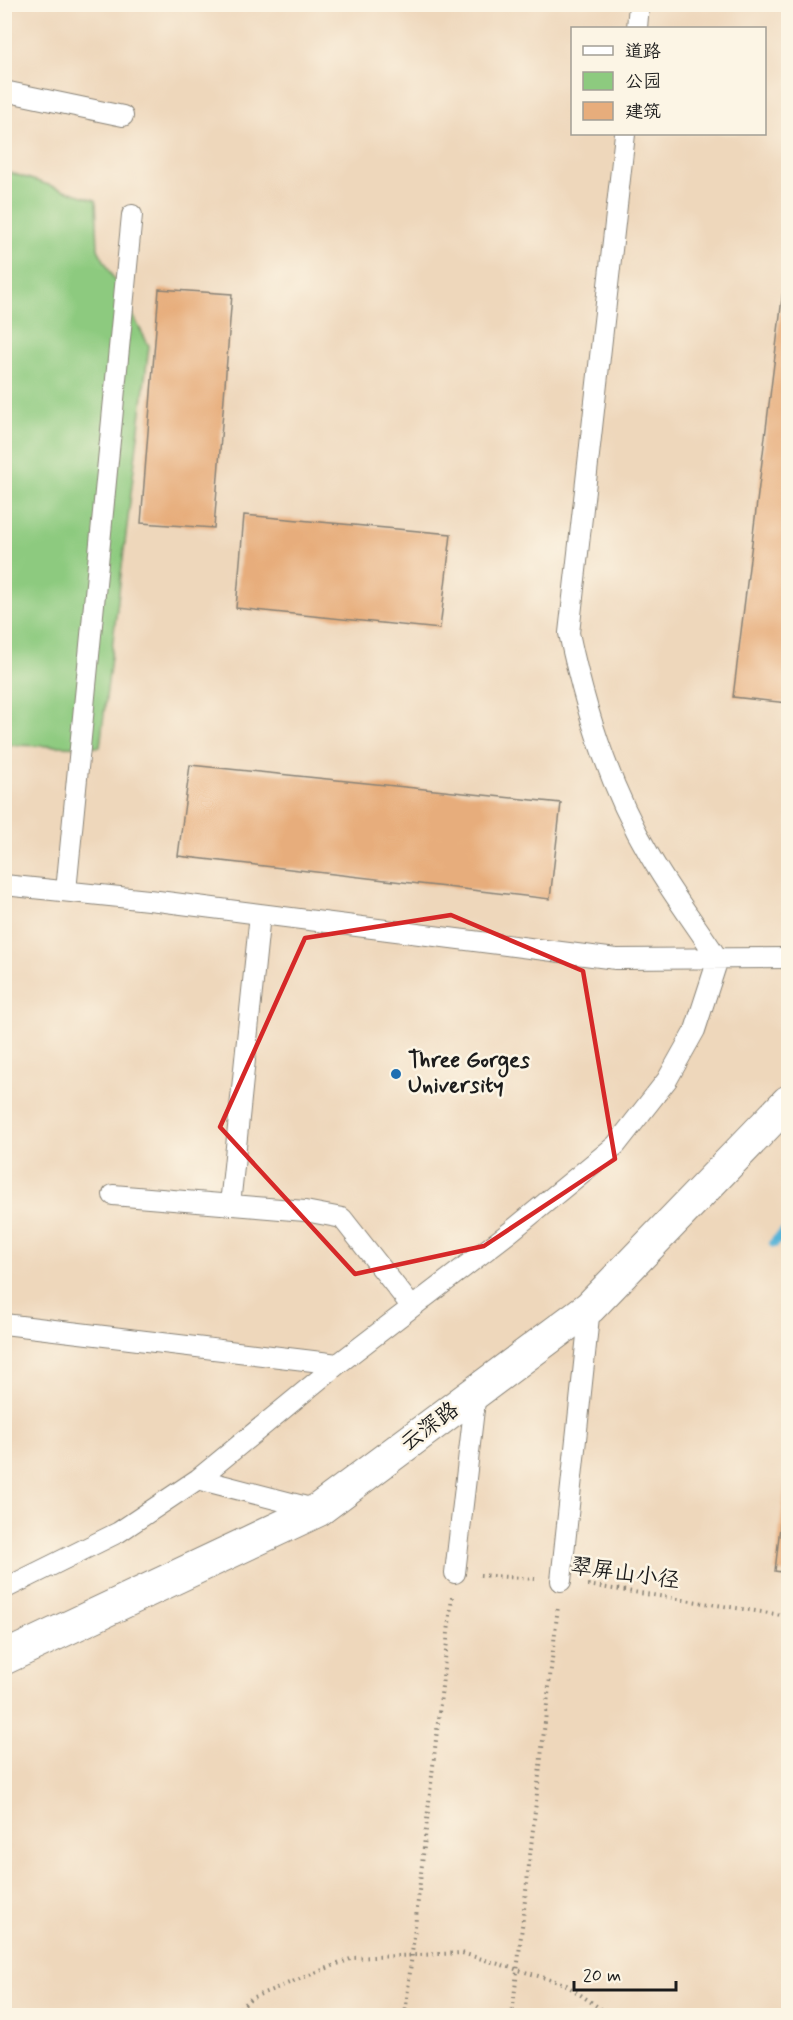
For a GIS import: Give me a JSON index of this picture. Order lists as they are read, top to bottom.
{
  "streets": {
    "street": ["云深路"],
    "path": ["翠屏山小径"]
  },
  "places": ["Three Gorges University"],
  "legend": ["道路", "公园", "建筑"],
  "scale_bar": "20 m"
}
